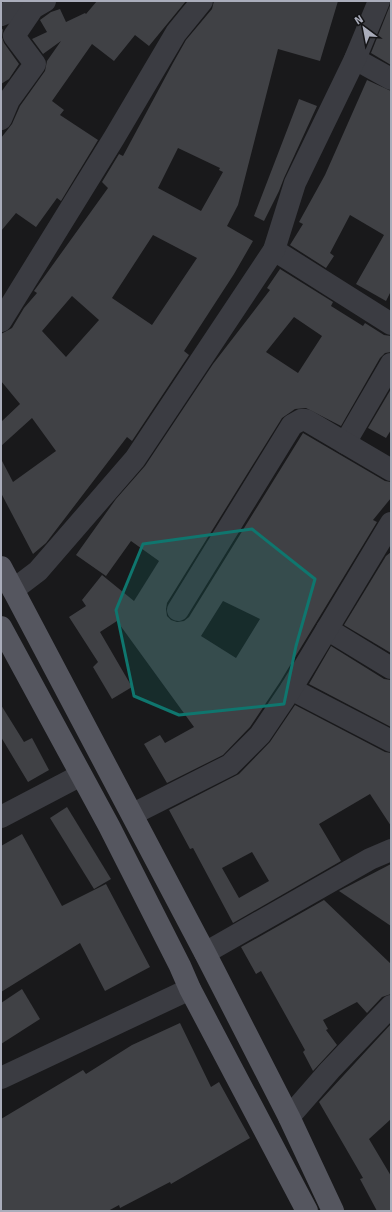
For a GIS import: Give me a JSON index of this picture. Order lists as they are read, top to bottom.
{
  "north": "top left"
}
